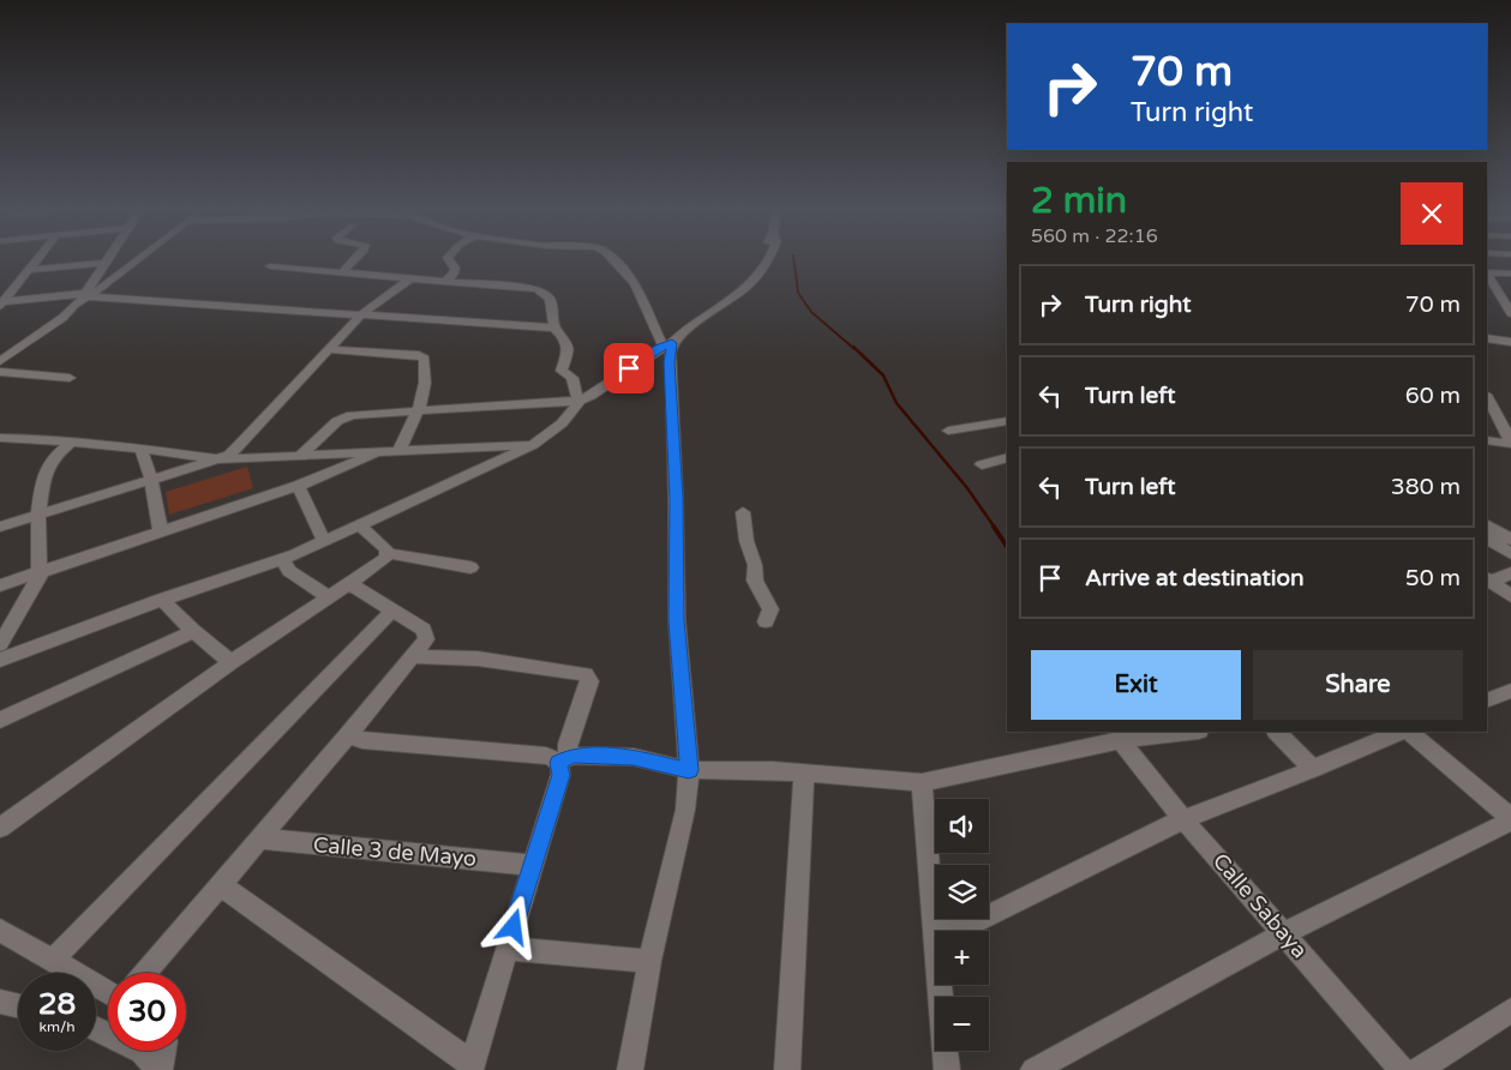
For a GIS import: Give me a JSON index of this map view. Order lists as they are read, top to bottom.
{
  "streets": {
    "street": ["Calle 3 de Mayo", "Calle Sabaya"]
  },
  "page": {
    "turn": ["70 m", "Turn right"],
    "heading": ["2 min", "560 m · 22:16"],
    "list": [
      {
        "name": "Turn right",
        "value": "70 m"
      },
      {
        "name": "Turn left",
        "value": "60 m"
      },
      {
        "name": "Turn left",
        "value": "380 m"
      },
      {
        "name": "Arrive at destination",
        "value": "50 m"
      }
    ],
    "buttons": ["Exit", "Share"],
    "map_buttons": ["+", "−"],
    "speed": "28 km/h",
    "limit": "30"
  }
}
